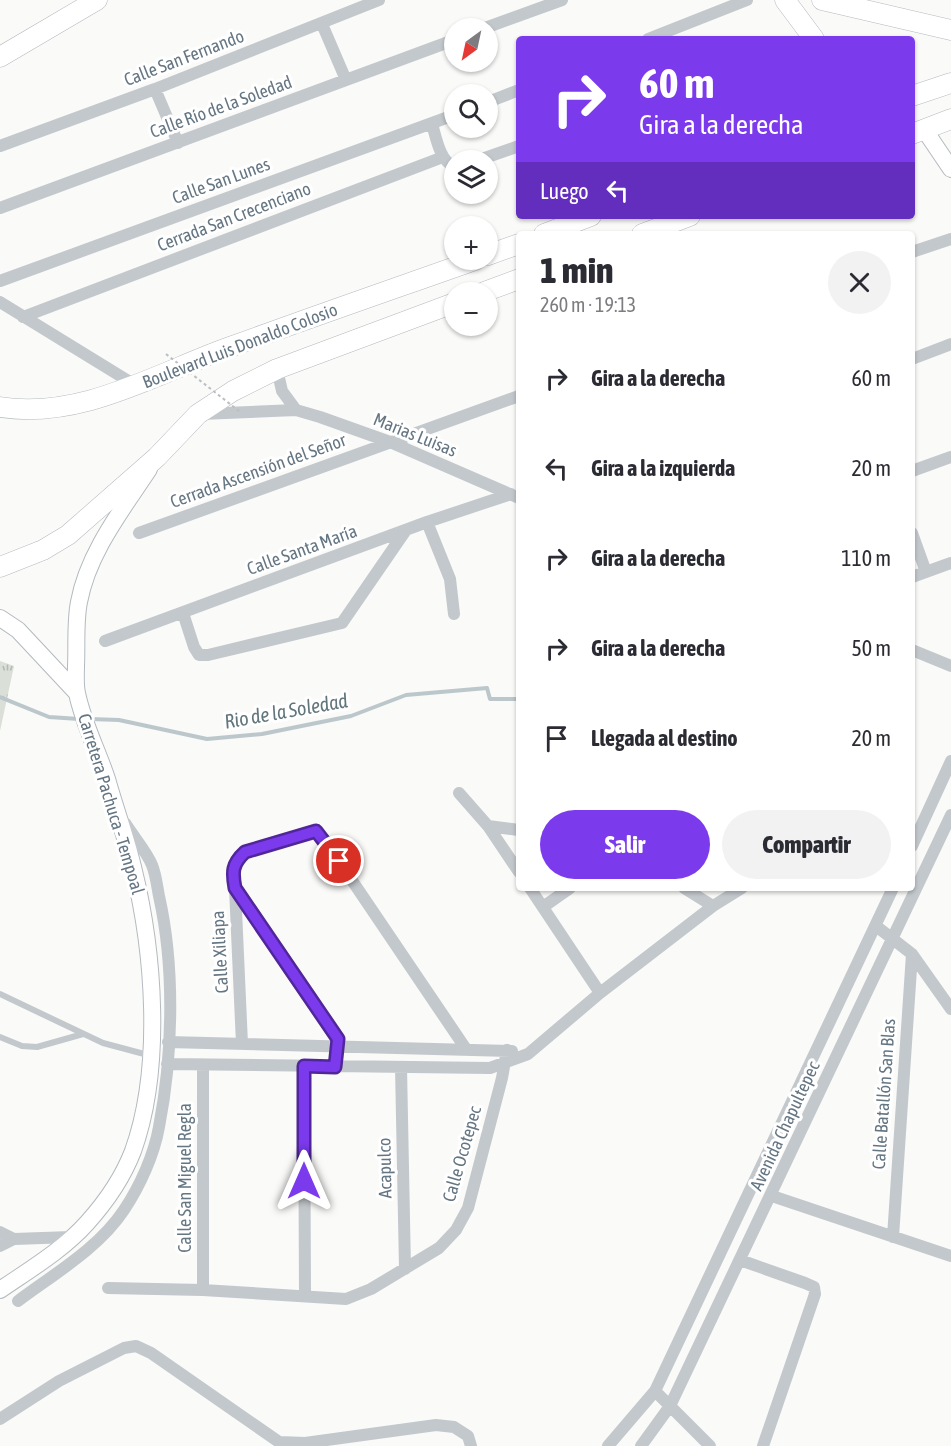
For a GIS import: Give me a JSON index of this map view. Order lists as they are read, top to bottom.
{
  "streets": {
    "main road": ["Boulevard Luis Donaldo Colosio", "Carretera Pachuca - Tempoal"],
    "street": [
      "Calle San Fernando",
      "Calle Río de la Soledad",
      "Calle San Lunes",
      "Cerrada San Crecenciano",
      "Marias Luisas",
      "Cerrada Ascensión del Señor",
      "Calle Santa María",
      "Calle Xiliapa",
      "Calle Batallón San Blas",
      "Avenida Chapultepec",
      "Calle Ocotepec",
      "Acapulco",
      "Calle San Miguel Regla"
    ]
  },
  "crossings": [
    ["Boulevard Luis Donaldo Colosio", "Marias Luisas"],
    ["Boulevard Luis Donaldo Colosio", "Carretera Pachuca - Tempoal"],
    ["Marias Luisas", "Cerrada Ascensión del Señor"],
    ["Marias Luisas", "Calle Santa María"],
    ["Calle Ocotepec", "Acapulco"],
    ["Calle Ocotepec", "Calle San Miguel Regla"]
  ],
  "water": ["Rio de la Soledad"],
  "north": "bottom left",
  "page": {
    "map_buttons": ["+", "−"],
    "turn": ["60 m", "Gira a la derecha"],
    "then": "Luego",
    "heading": ["1 min", "260 m · 19:13"],
    "list": [
      {
        "name": "Gira a la derecha",
        "value": "60 m"
      },
      {
        "name": "Gira a la izquierda",
        "value": "20 m"
      },
      {
        "name": "Gira a la derecha",
        "value": "110 m"
      },
      {
        "name": "Gira a la derecha",
        "value": "50 m"
      },
      {
        "name": "Llegada al destino",
        "value": "20 m"
      }
    ],
    "buttons": ["Salir", "Compartir"]
  }
}
